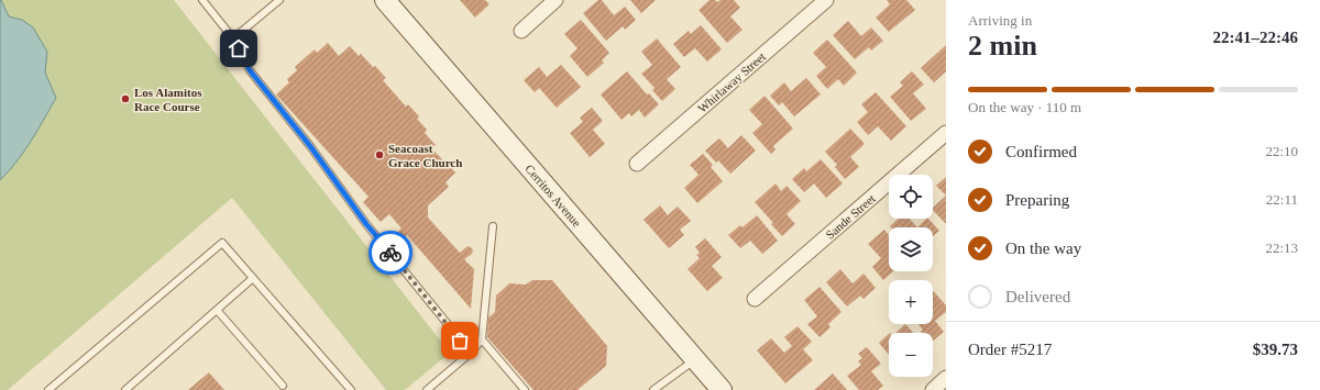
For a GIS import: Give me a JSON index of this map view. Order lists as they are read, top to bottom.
{
  "streets": {
    "main road": ["Cerritos Avenue"],
    "street": ["Whirlaway Street", "Sande Street"]
  },
  "places": ["Los Alamitos Race Course", "Seacoast Grace Church"],
  "page": {
    "heading": ["2 min", "Arriving in", "22:41–22:46"],
    "panel": ["Order #5217", "$39.73"],
    "bar": "On the way · 110 m",
    "list": [
      ["Confirmed", "22:10"],
      ["Preparing", "22:11"],
      ["On the way", "22:13"],
      "Delivered"
    ],
    "map_buttons": ["+", "−"]
  }
}
